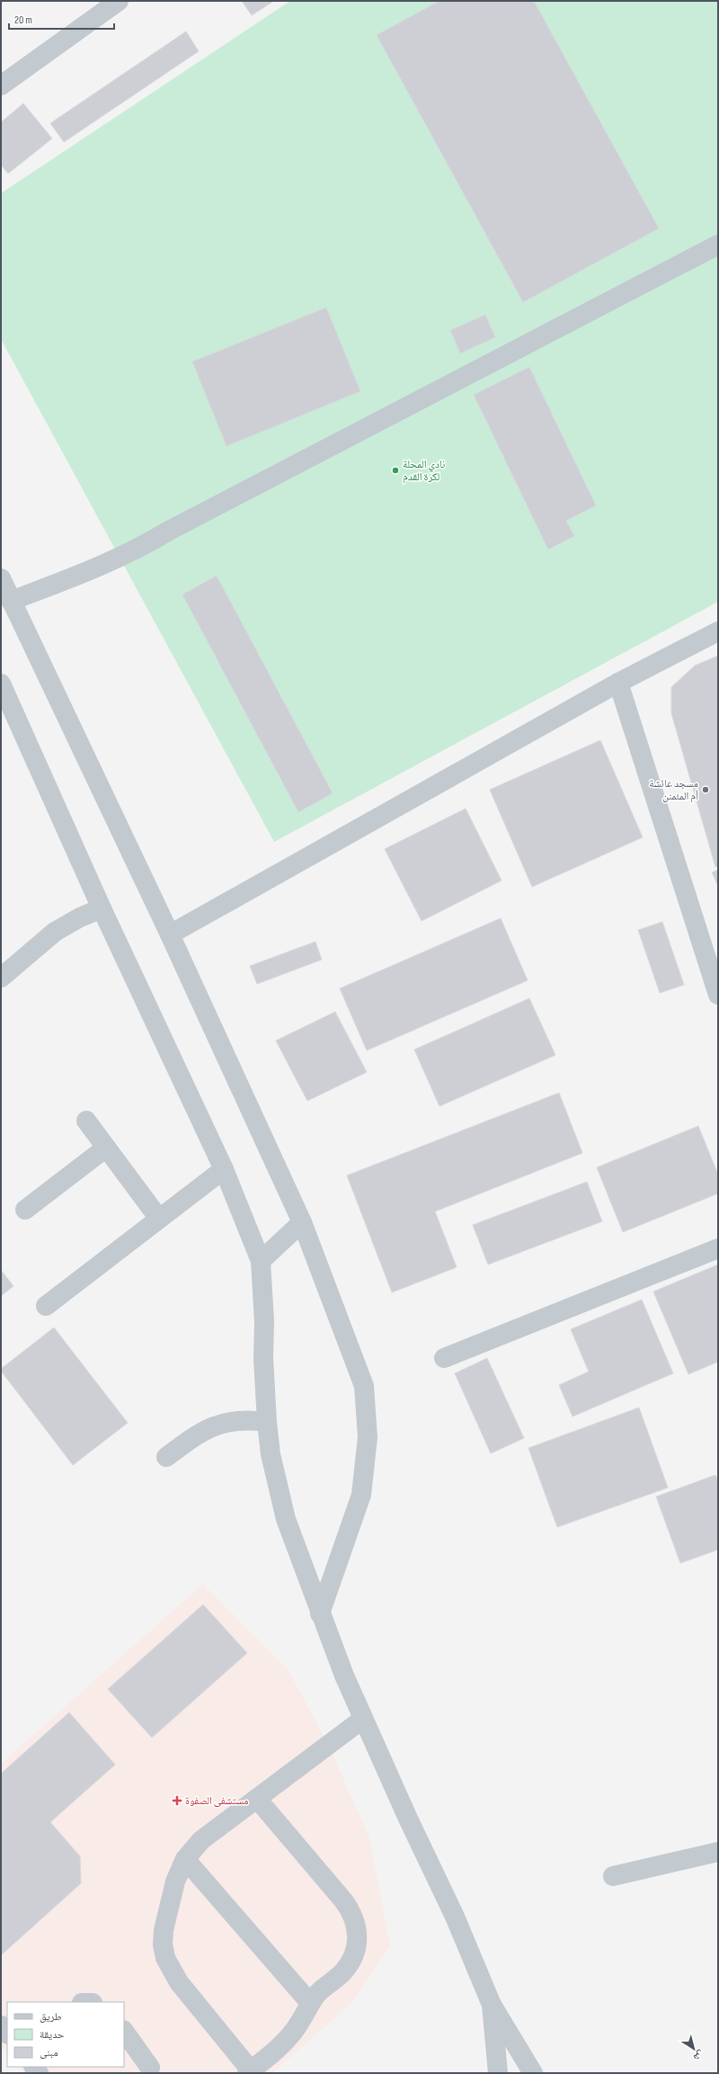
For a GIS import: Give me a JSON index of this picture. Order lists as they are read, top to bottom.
{
  "places": {
    "other": ["نادي المحلة لكرة القدم", "مسجد عائشة أم المئمنن"],
    "health": ["مستشفى الصفوة"]
  },
  "legend": ["طريق", "حديقة", "مبنى"],
  "scale_bar": "20 m",
  "north": "bottom right"
}
